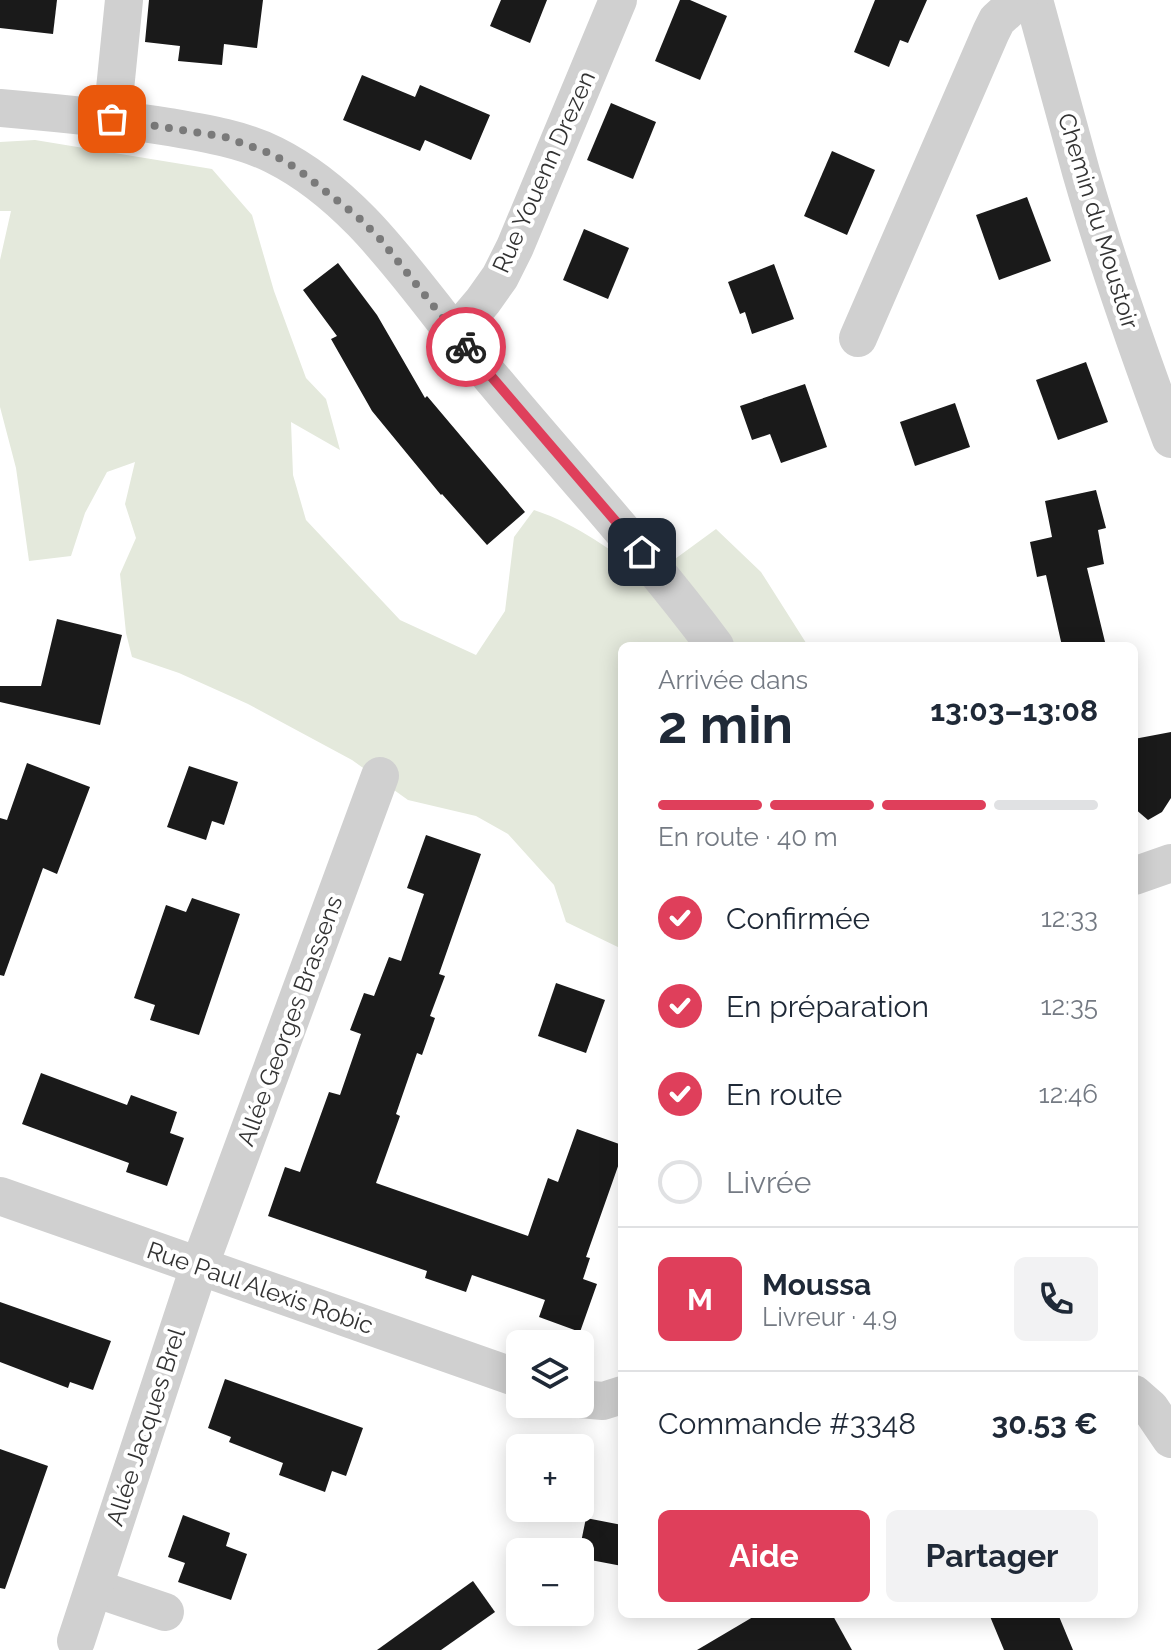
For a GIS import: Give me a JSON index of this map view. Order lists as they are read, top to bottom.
{
  "streets": {
    "street": [
      "Rue Youenn Drezen",
      "Chemin du Moustoir",
      "Allée Georges Brassens",
      "Rue Paul Alexis Robic",
      "Allée Jacques Brel"
    ]
  },
  "crossings": [
    ["Allée Georges Brassens", "Rue Paul Alexis Robic"],
    ["Allée Georges Brassens", "Allée Jacques Brel"],
    ["Rue Paul Alexis Robic", "Allée Jacques Brel"]
  ],
  "page": {
    "heading": ["2 min", "Arrivée dans", "13:03–13:08"],
    "panel": [
      "Moussa",
      "Livreur · 4.9",
      "Commande #3348",
      "30.53 €"
    ],
    "bar": "En route · 40 m",
    "list": [
      ["Confirmée", "12:33"],
      ["En préparation", "12:35"],
      ["En route", "12:46"],
      "Livrée"
    ],
    "round": "M",
    "map_buttons": ["+", "−"],
    "buttons": ["Aide", "Partager"]
  }
}
